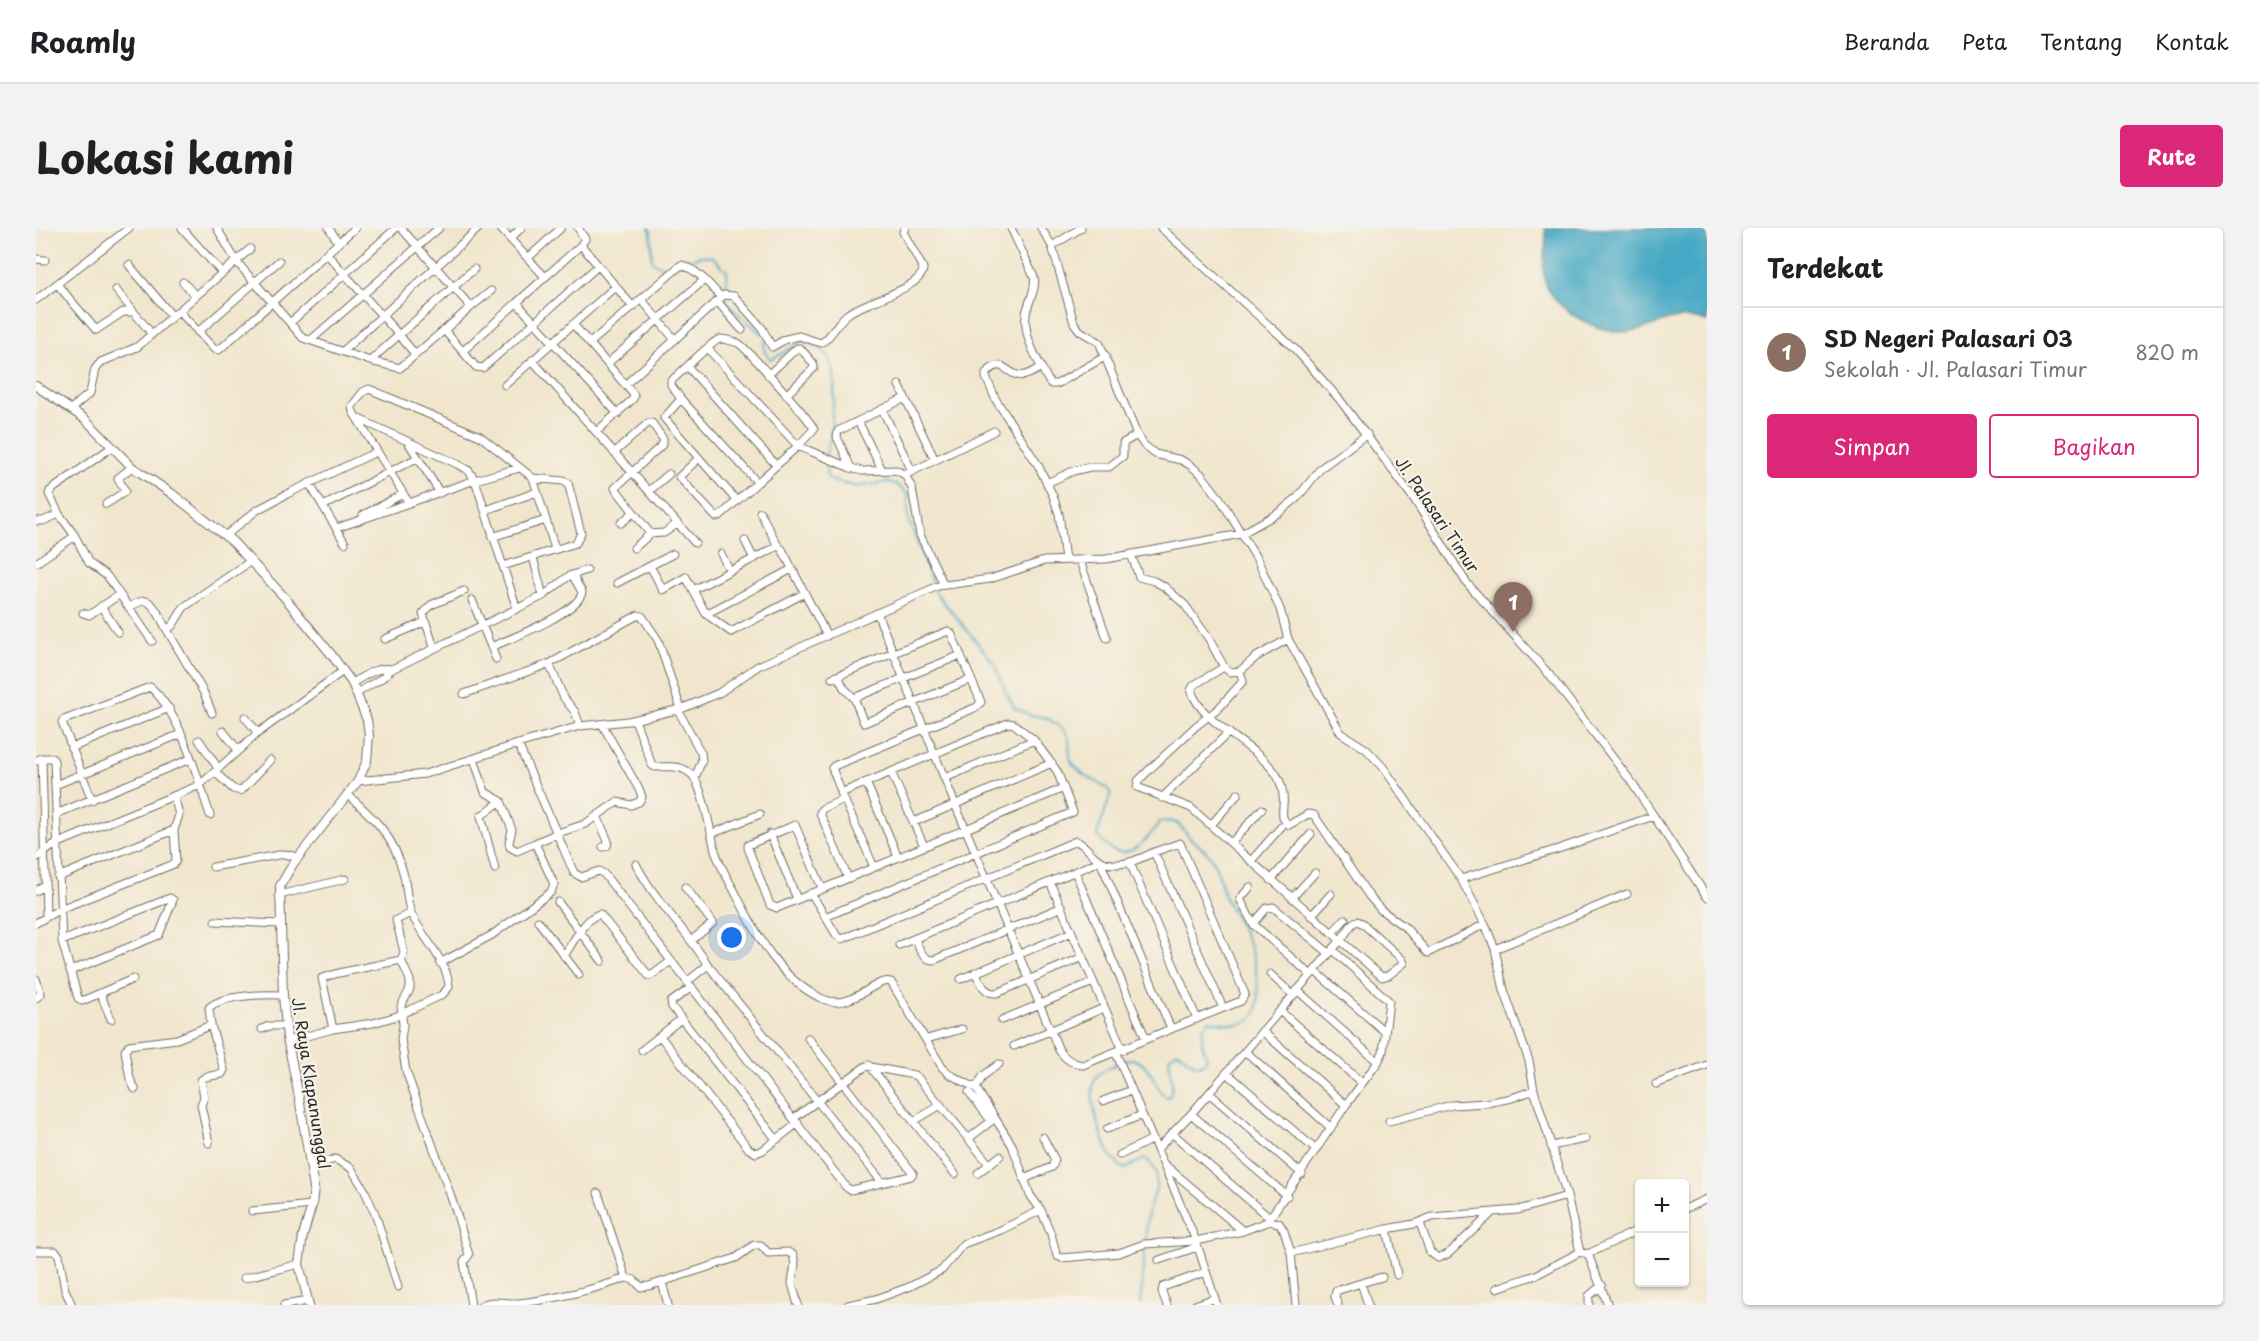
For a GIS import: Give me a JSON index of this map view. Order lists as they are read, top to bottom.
{
  "streets": {
    "street": ["Jl. Palasari Timur", "Jl. Raya Klapanunggal"]
  },
  "page": {
    "header": "Roamly",
    "nav": [
      "Beranda",
      "Peta",
      "Tentang",
      "Kontak"
    ],
    "title": "Lokasi kami",
    "buttons": [
      "Rute",
      ["Simpan", "Bagikan"]
    ],
    "heading": "Terdekat",
    "list": [
      {
        "mark": "1",
        "name": "SD Negeri Palasari 03",
        "note": "Sekolah · Jl. Palasari Timur",
        "value": "820 m"
      }
    ],
    "pins": "1",
    "map_buttons": ["+", "−"]
  }
}
